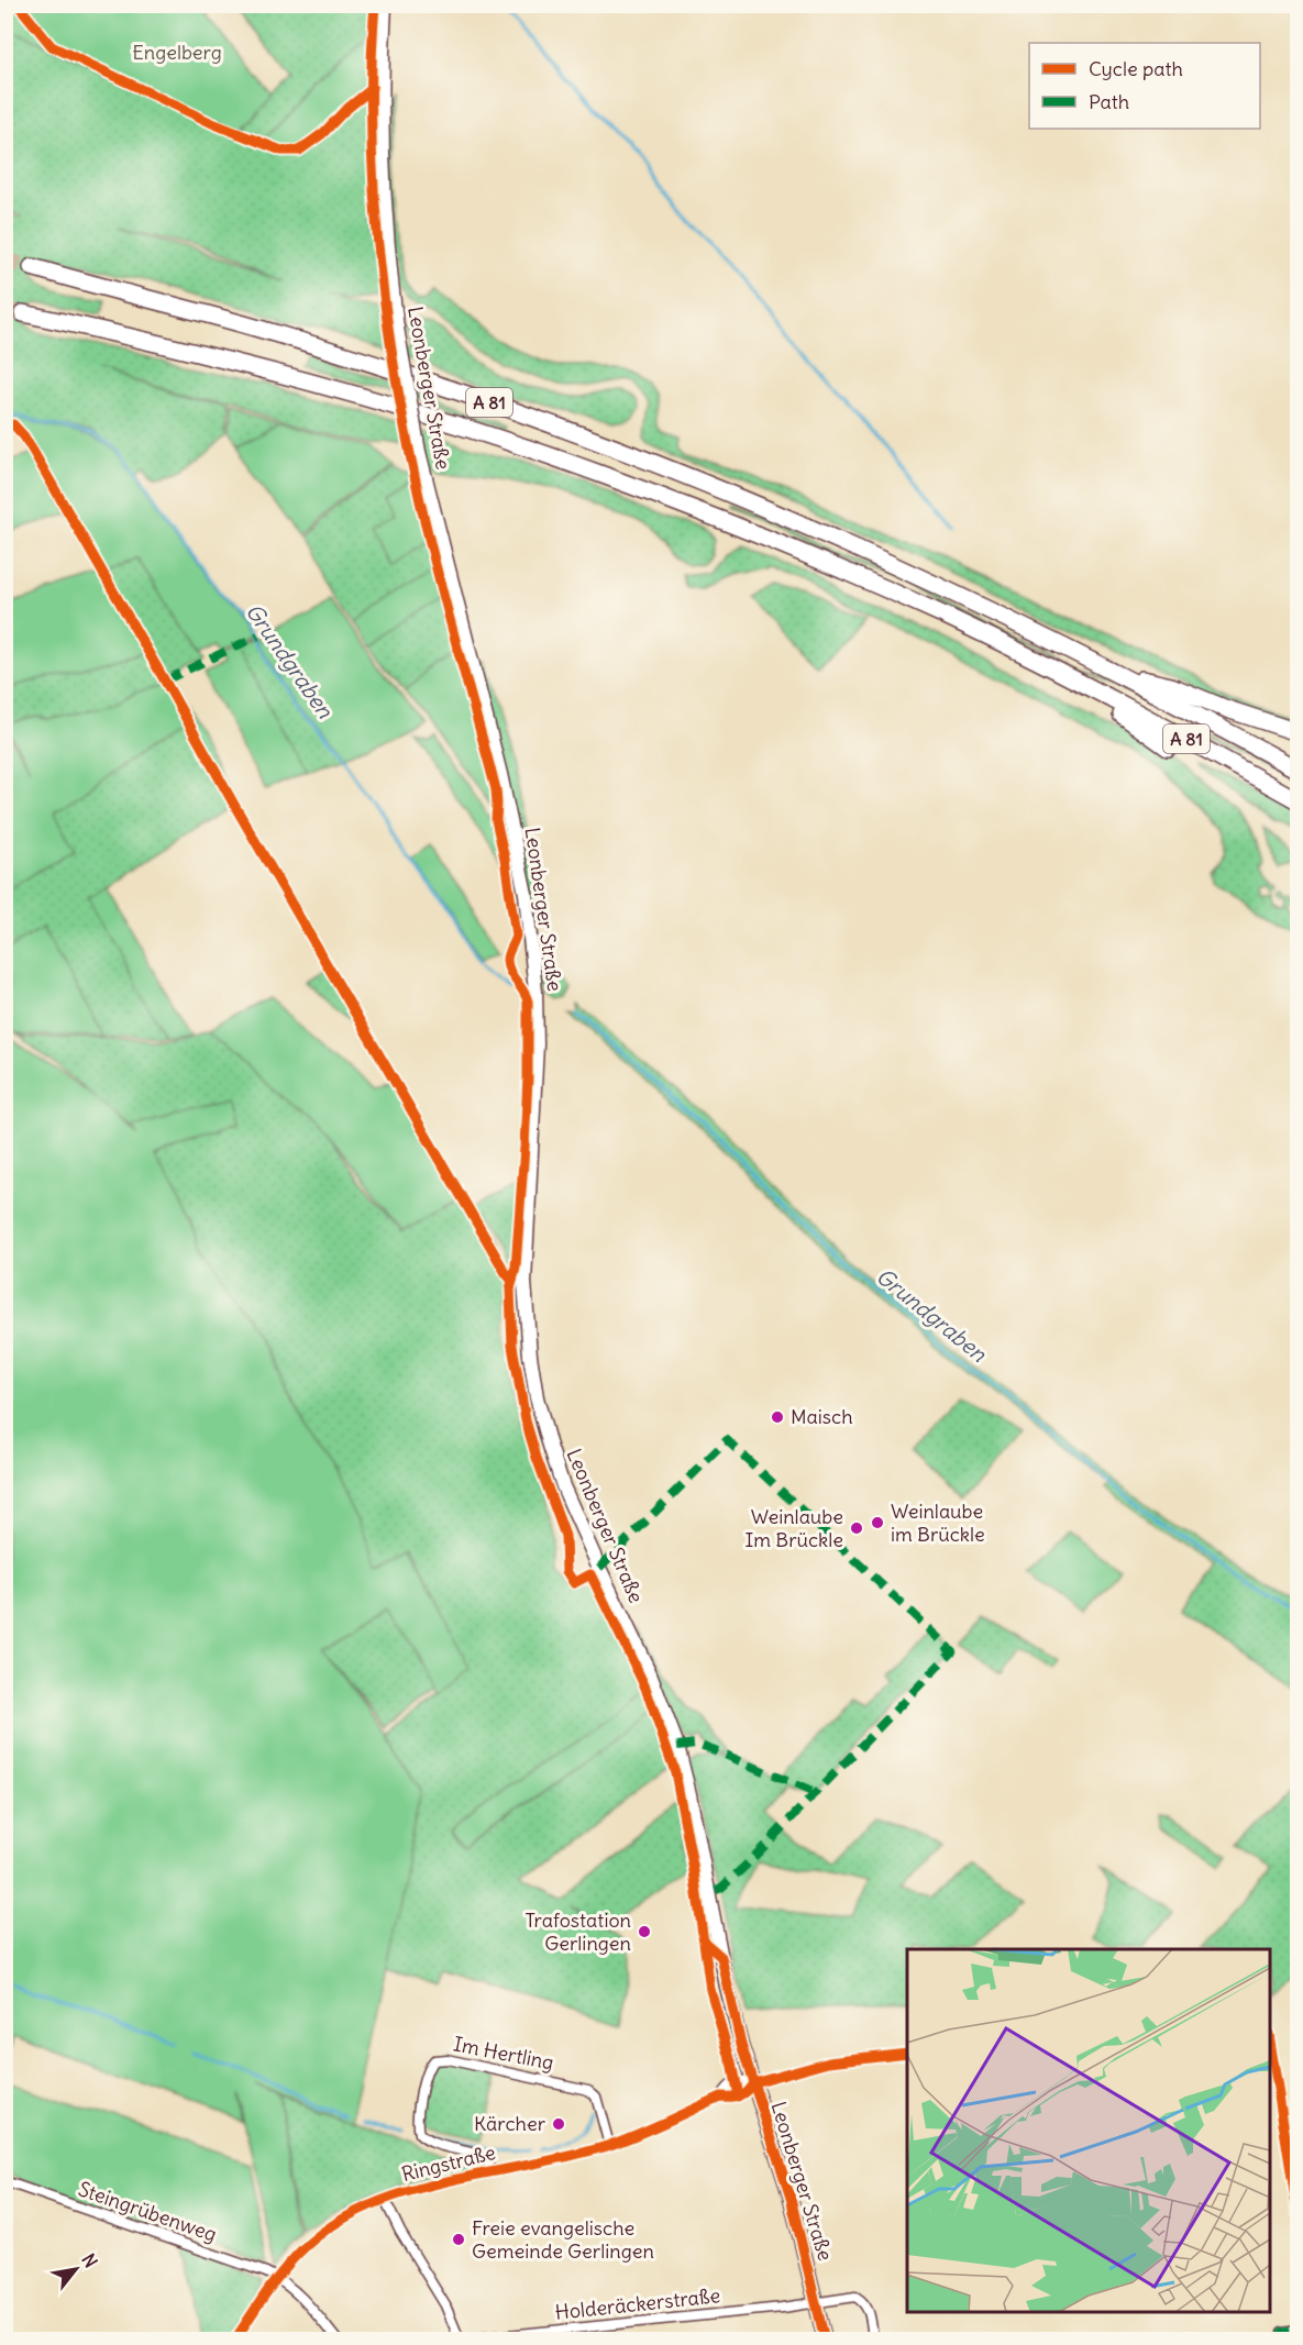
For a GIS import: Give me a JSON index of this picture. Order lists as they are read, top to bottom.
{
  "streets": {
    "highway": ["A 81"],
    "main road": ["Leonberger Straße"],
    "street": [
      "Im Hertling",
      "Ringstraße",
      "Steingrübenweg",
      "Holderäckerstraße"
    ]
  },
  "crossings": [
    ["Leonberger Straße", "Ringstraße"],
    ["Leonberger Straße", "Holderäckerstraße"],
    ["Im Hertling", "Ringstraße"],
    ["Ringstraße", "Steingrübenweg"]
  ],
  "water": ["Grundgraben"],
  "parks": ["Engelberg"],
  "places": [
    "Maisch",
    "Weinlaube im Brückle",
    "Weinlaube Im Brückle",
    "Trafostation Gerlingen",
    "Kärcher",
    "Freie evangelische Gemeinde Gerlingen"
  ],
  "legend": ["Cycle path", "Path"],
  "north": "top right"
}
